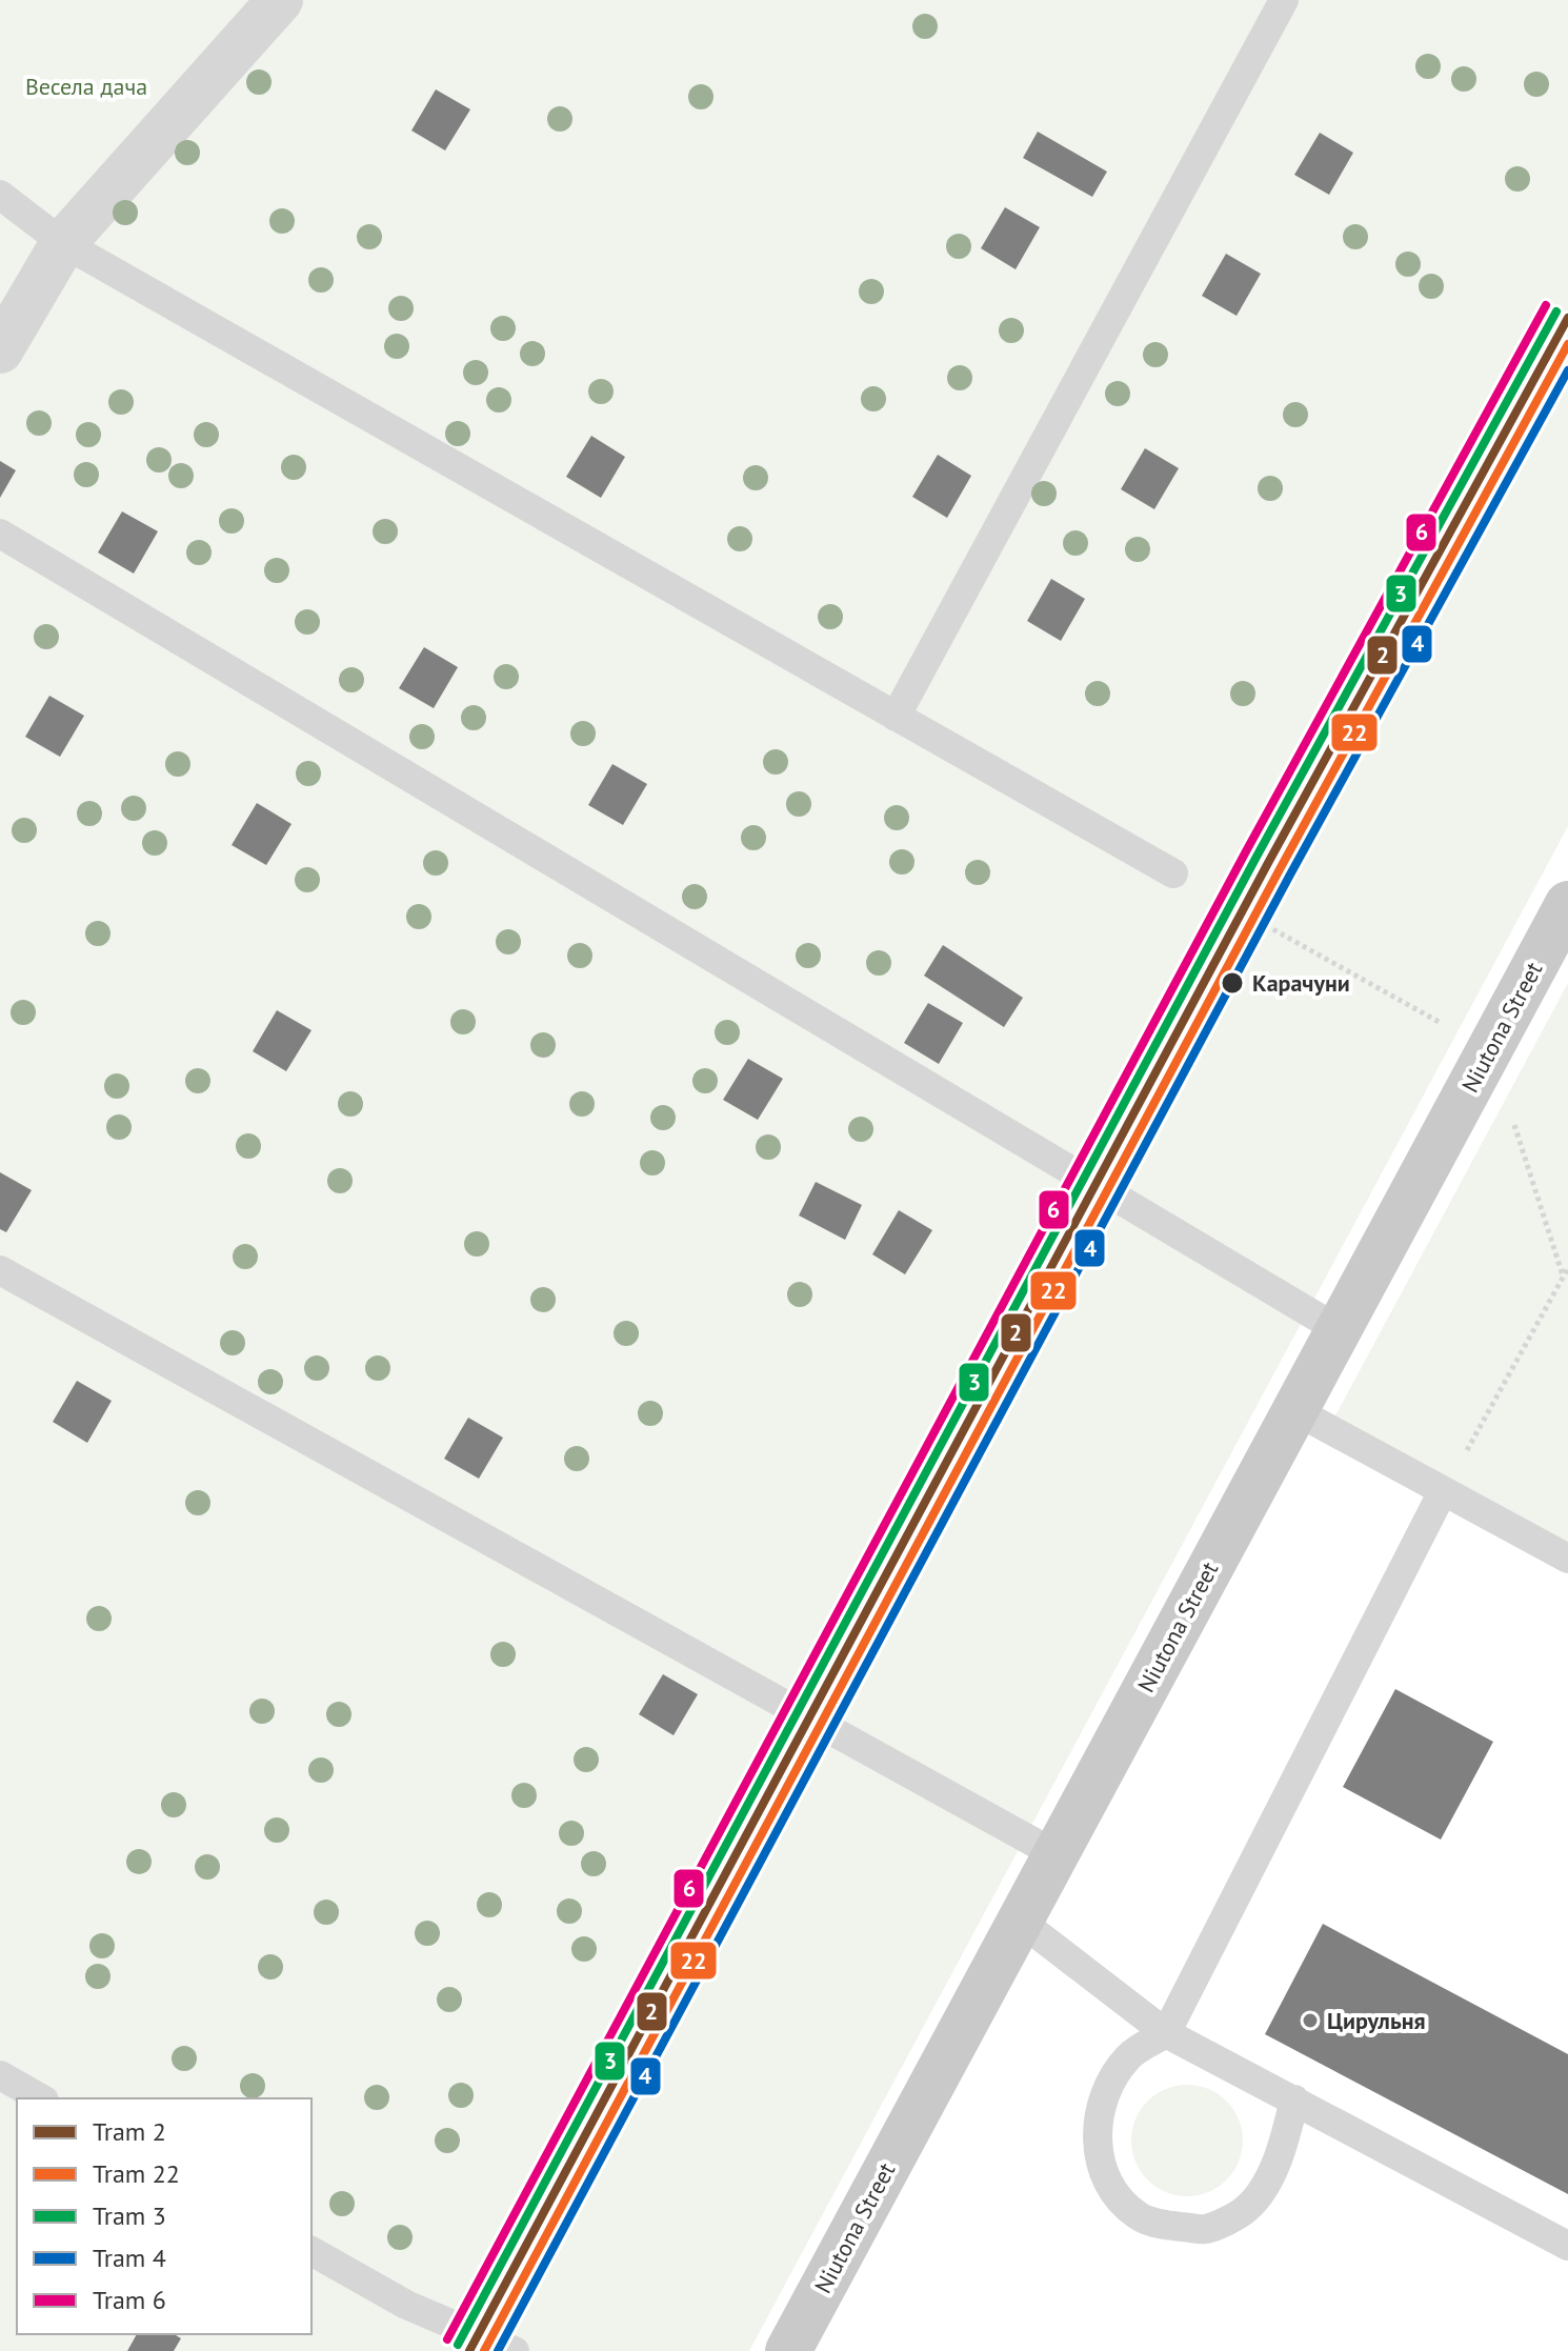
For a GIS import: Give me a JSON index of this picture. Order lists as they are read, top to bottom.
{
  "streets": {
    "main road": ["Niutona Street"]
  },
  "parks": ["Весела дача"],
  "places": ["Карачуни", "Цирульня"],
  "lines": [
    "tram line 6",
    "tram line 3",
    "tram line 2",
    "tram line 22",
    "tram line 4"
  ],
  "legend": [
    "Tram 2",
    "Tram 22",
    "Tram 3",
    "Tram 4",
    "Tram 6"
  ]
}
